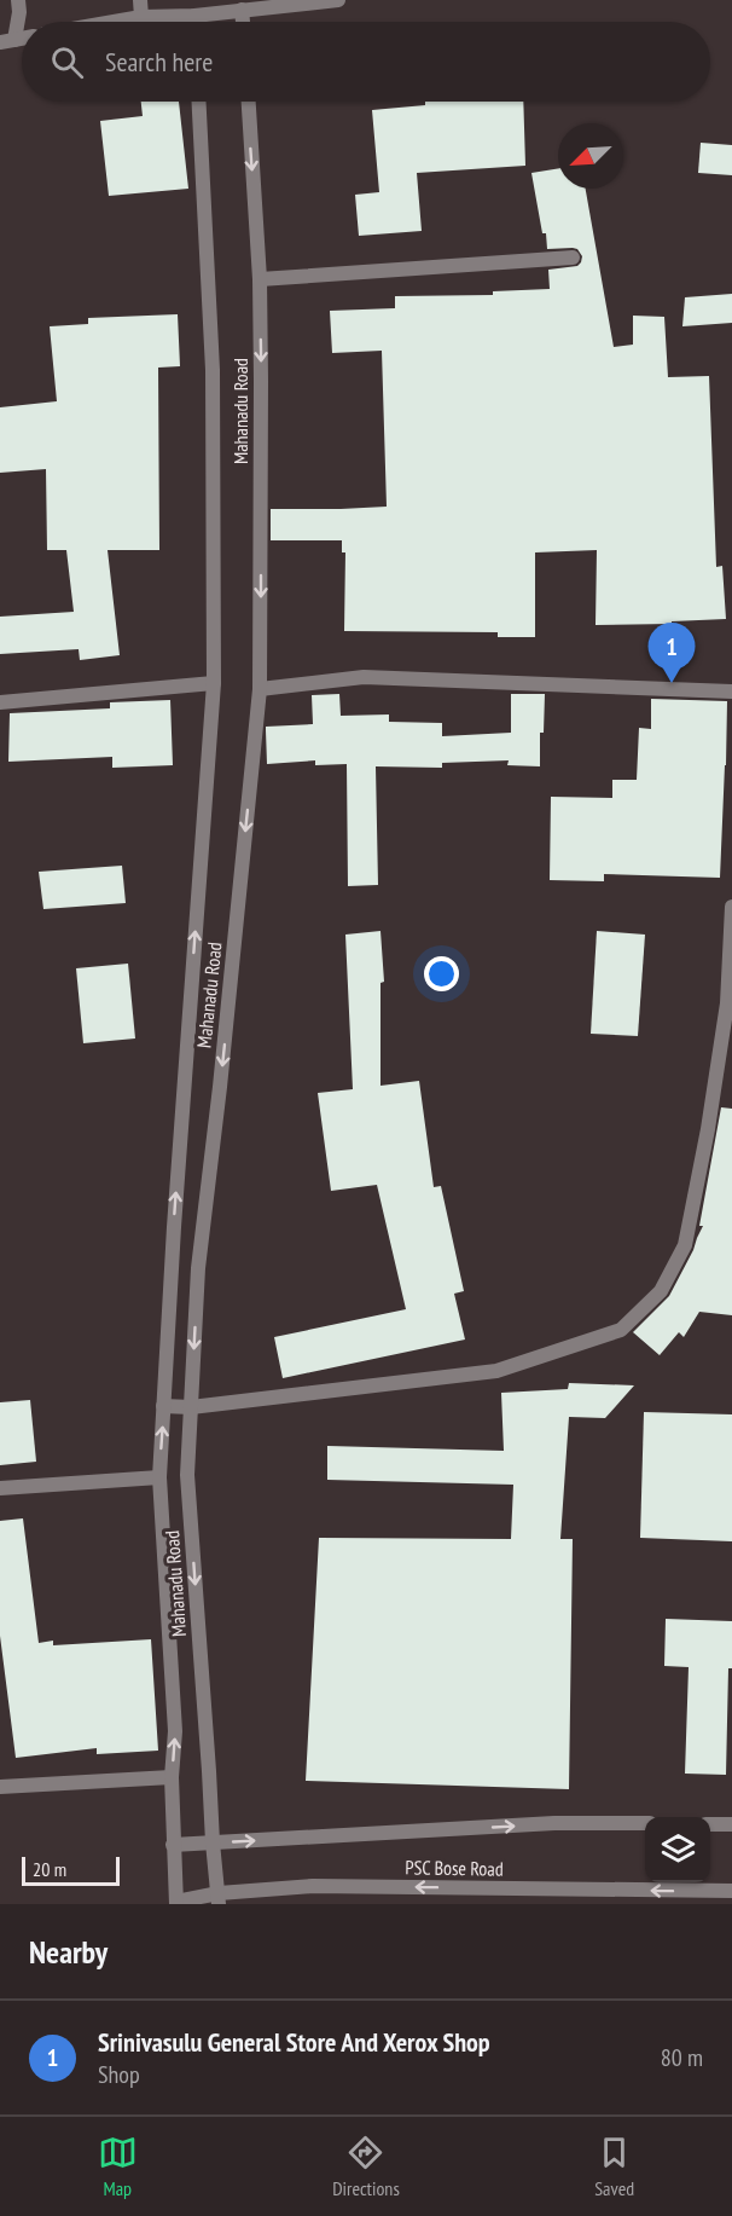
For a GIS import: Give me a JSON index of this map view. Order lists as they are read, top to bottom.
{
  "streets": {
    "street": ["Mahanadu Road", "PSC Bose Road"]
  },
  "crossings": [
    ["Mahanadu Road", "PSC Bose Road"]
  ],
  "scale_bar": "20 m",
  "north": "bottom left",
  "page": {
    "search": "Search here",
    "pins": "1",
    "scale": "20 m",
    "heading": "Nearby",
    "list": [
      {
        "mark": "1",
        "name": "Srinivasulu General Store And Xerox Shop",
        "note": "Shop",
        "value": "80 m"
      }
    ],
    "nav": ["Map", "Directions", "Saved"]
  }
}
